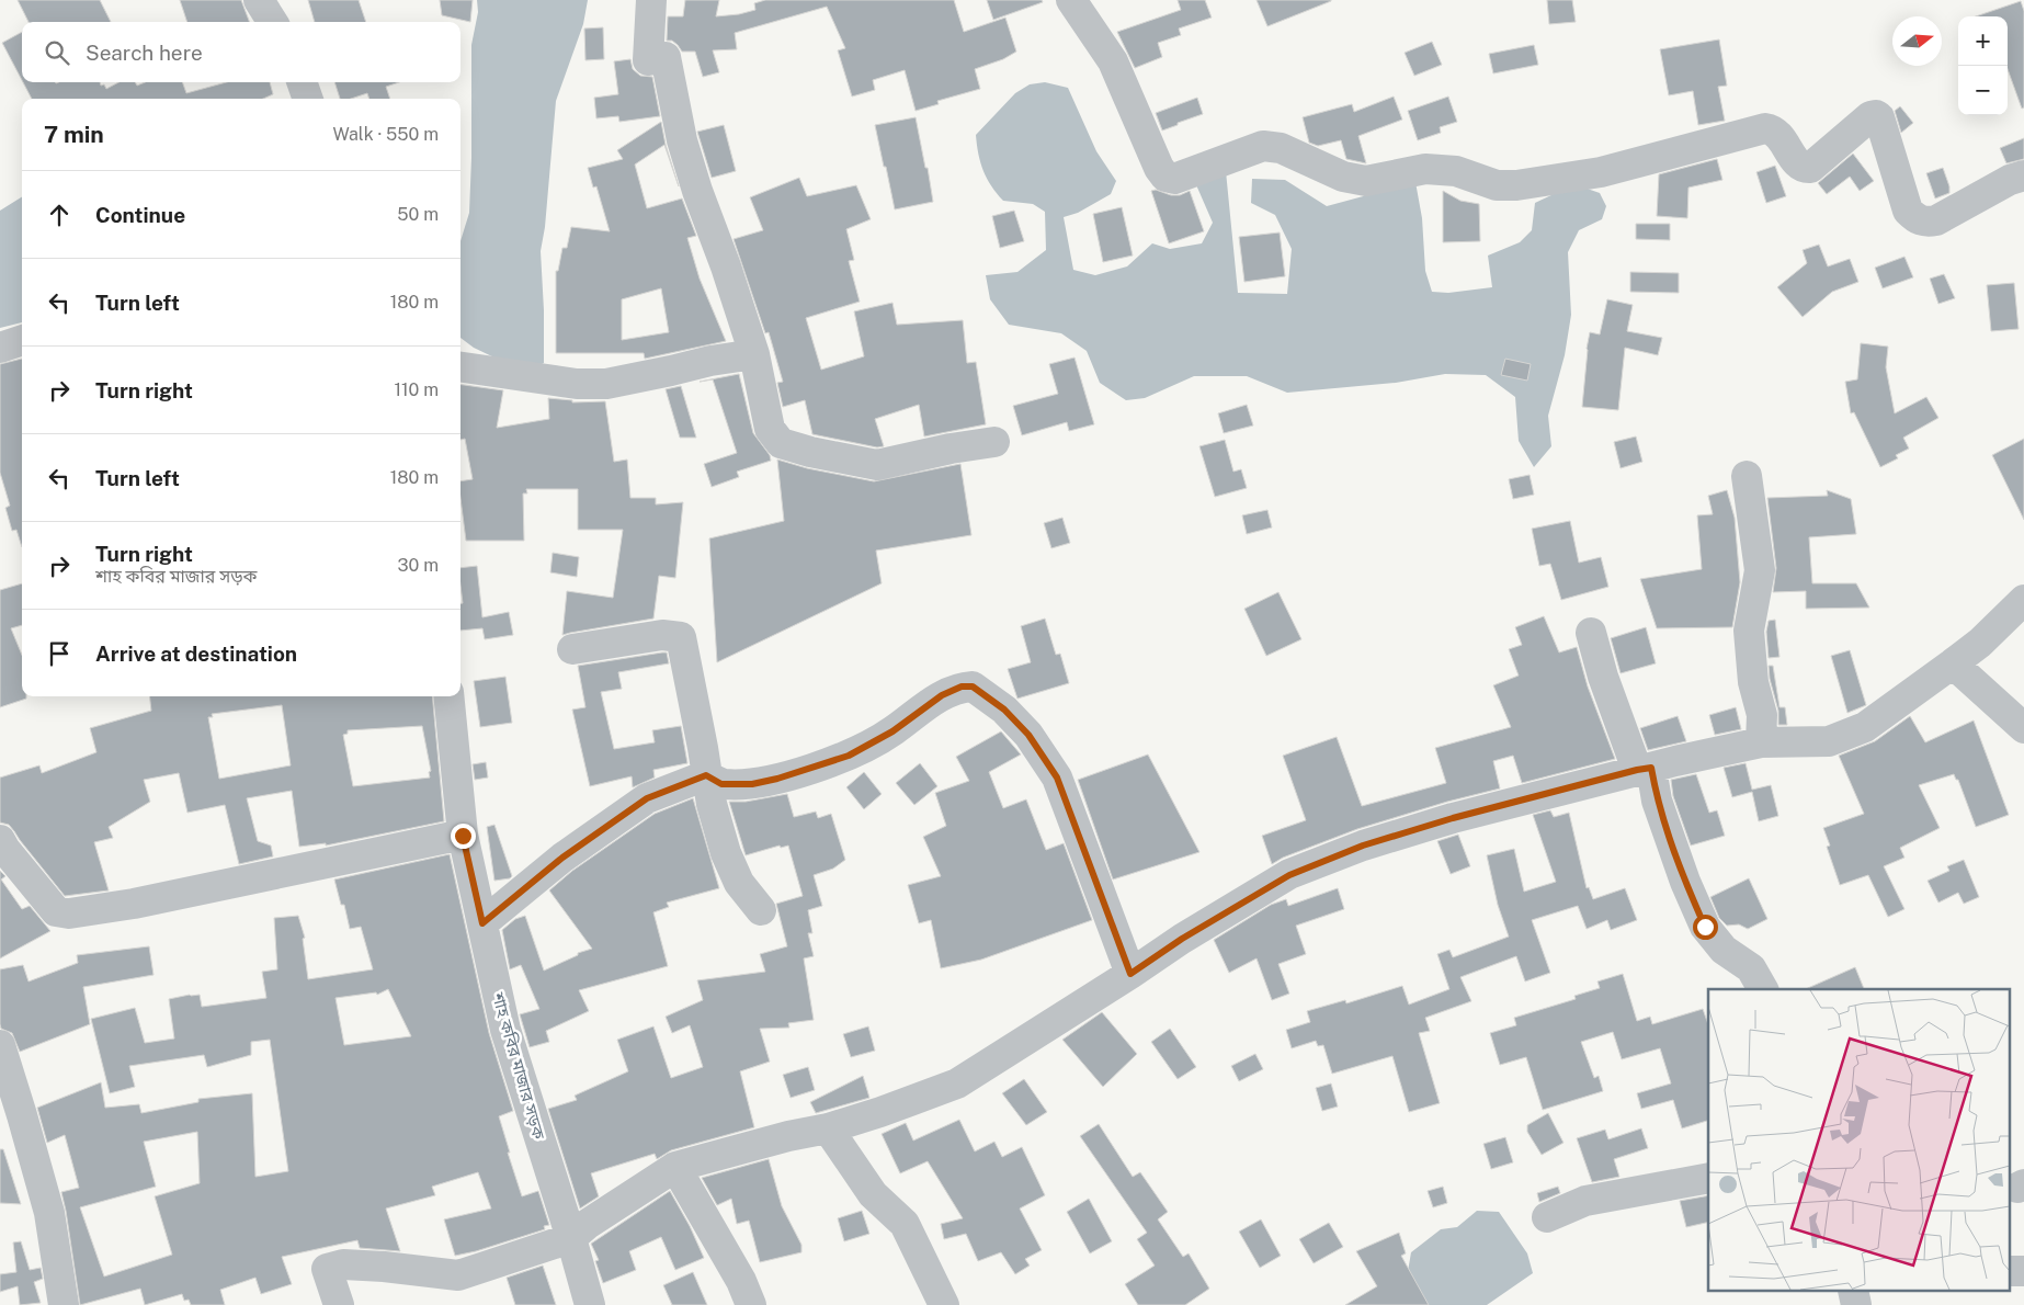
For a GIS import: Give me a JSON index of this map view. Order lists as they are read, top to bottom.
{
  "streets": {
    "street": ["শাহ কবির মাজার সড়ক"]
  },
  "north": "right",
  "page": {
    "map_buttons": ["+", "−"],
    "search": "Search here",
    "heading": ["7 min", "Walk · 550 m"],
    "list": [
      ["Continue", "50 m"],
      ["Turn left", "180 m"],
      ["Turn right", "110 m"],
      ["Turn left", "180 m"],
      ["Turn right", "শাহ কবির মাজার সড়ক", "30 m"],
      "Arrive at destination"
    ]
  }
}
